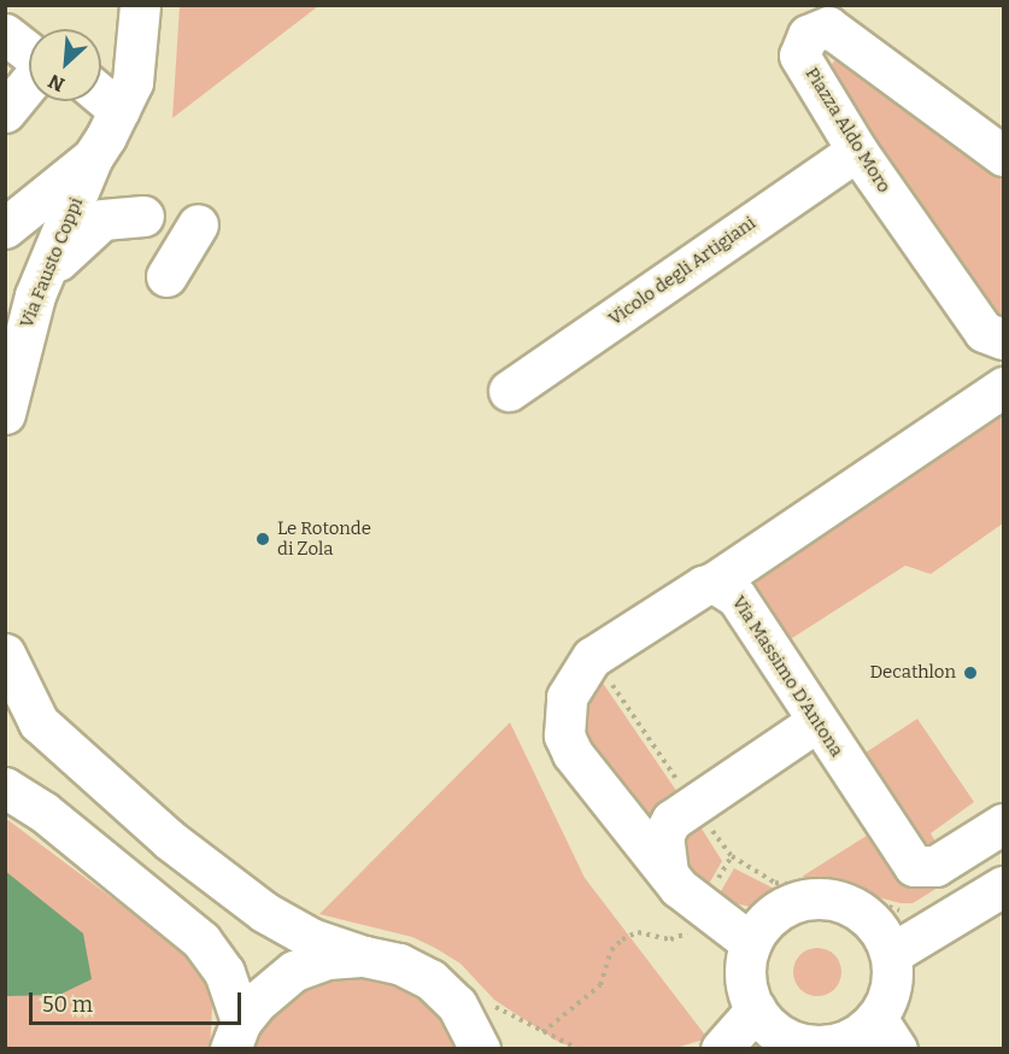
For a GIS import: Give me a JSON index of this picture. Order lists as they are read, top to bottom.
{
  "streets": {
    "street": [
      "Piazza Aldo Moro",
      "Via Fausto Coppi",
      "Vicolo degli Artigiani",
      "Via Massimo D'Antona"
    ]
  },
  "crossings": [
    ["Piazza Aldo Moro", "Vicolo degli Artigiani"]
  ],
  "places": ["Le Rotonde di Zola", "Decathlon"],
  "scale_bar": "50 m",
  "north": "bottom left"
}
